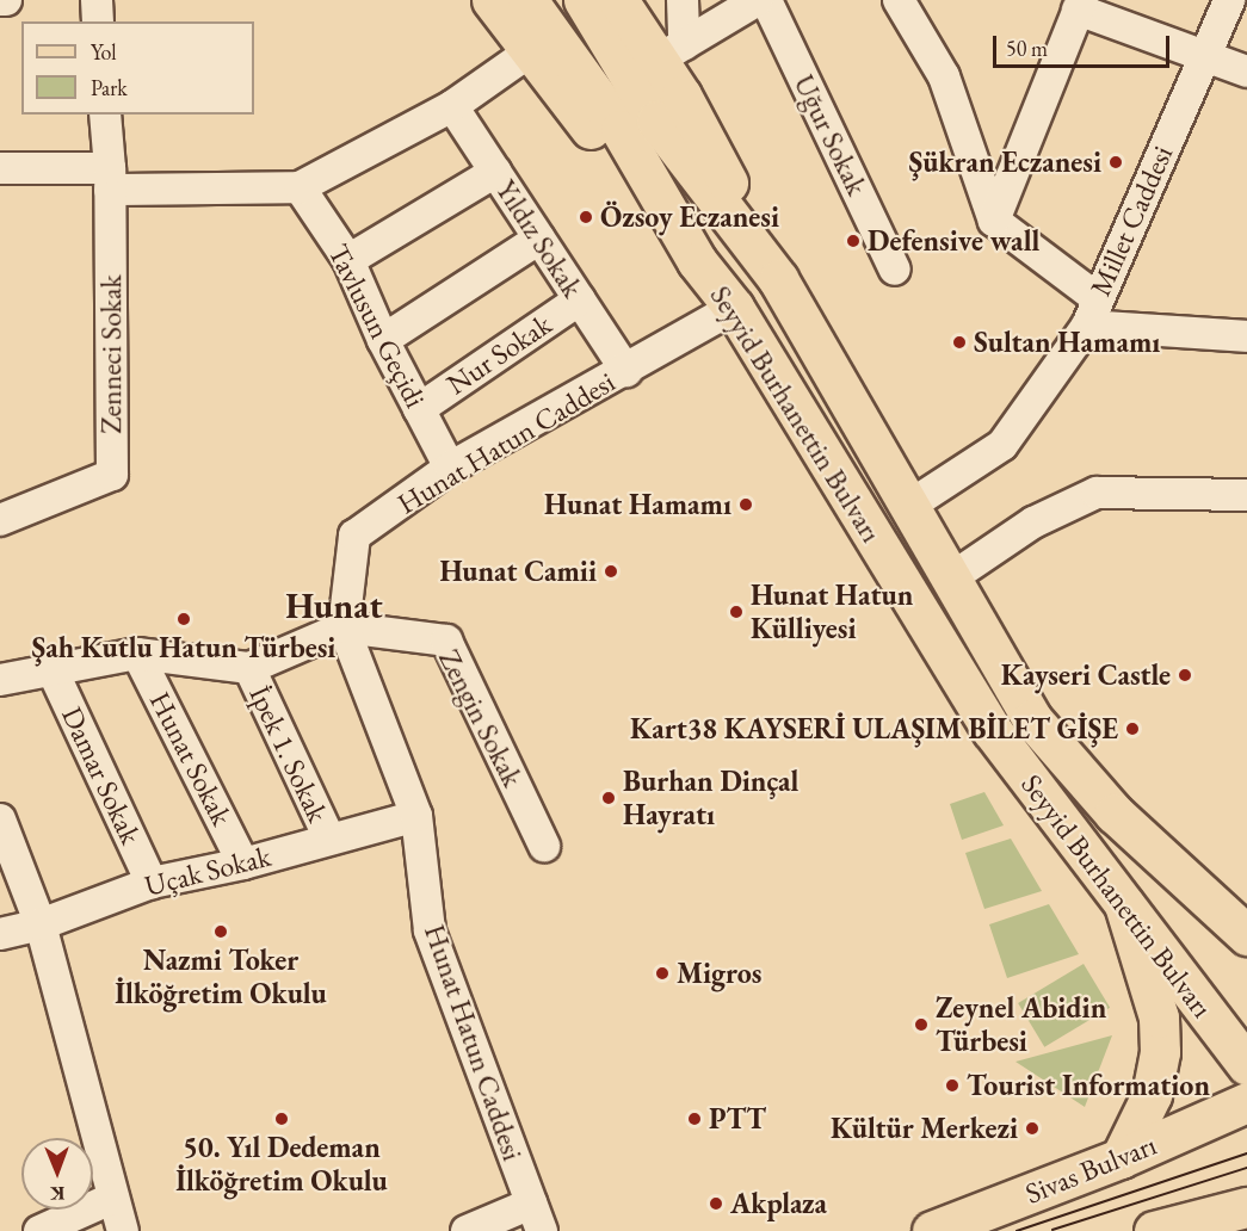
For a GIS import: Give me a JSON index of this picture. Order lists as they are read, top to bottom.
{
  "streets": {
    "main road": ["Seyyid Burhanettin Bulvarı", "Sivas Bulvarı"],
    "street": [
      "Uğur Sokak",
      "Millet Caddesi",
      "Yıldız Sokak",
      "Tavlusun Geçidi",
      "Zenneci Sokak",
      "Nur Sokak",
      "Hunat Hatun Caddesi",
      "Zengin Sokak",
      "İpek 1. Sokak",
      "Hunat Sokak",
      "Damar Sokak",
      "Uçak Sokak"
    ]
  },
  "crossings": [
    ["Millet Caddesi", "Seyyid Burhanettin Bulvarı"],
    ["Yıldız Sokak", "Nur Sokak"],
    ["Yıldız Sokak", "Hunat Hatun Caddesi"],
    ["Tavlusun Geçidi", "Nur Sokak"],
    ["Tavlusun Geçidi", "Hunat Hatun Caddesi"],
    ["Seyyid Burhanettin Bulvarı", "Hunat Hatun Caddesi"],
    ["Hunat Hatun Caddesi", "Zengin Sokak"],
    ["Hunat Hatun Caddesi", "Uçak Sokak"],
    ["İpek 1. Sokak", "Uçak Sokak"],
    ["Hunat Sokak", "Uçak Sokak"],
    ["Damar Sokak", "Uçak Sokak"]
  ],
  "districts": ["Hunat"],
  "places": [
    "Şükran Eczanesi",
    "Özsoy Eczanesi",
    "Defensive wall",
    "Sultan Hamamı",
    "Hunat Hamamı",
    "Hunat Camii",
    "Hunat Hatun Külliyesi",
    "Şah Kutlu Hatun Türbesi",
    "Kayseri Castle",
    "Kart38 KAYSERİ ULAŞIM BİLET GİŞE",
    "Burhan Dinçal Hayratı",
    "Nazmi Toker İlköğretim Okulu",
    "Migros",
    "Zeynel Abidin Türbesi",
    "Tourist Information",
    "50. Yıl Dedeman İlköğretim Okulu",
    "PTT",
    "Kültür Merkezi",
    "Akplaza"
  ],
  "legend": ["Yol", "Park"],
  "scale_bar": "50 m",
  "north": "bottom"
}
